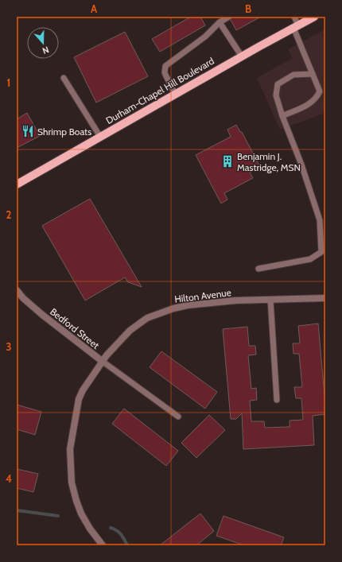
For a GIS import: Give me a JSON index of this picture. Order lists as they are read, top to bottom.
{
  "streets": {
    "main road": ["Durham-Chapel Hill Boulevard"],
    "street": ["Hilton Avenue", "Bedford Street"]
  },
  "crossings": [
    ["Hilton Avenue", "Bedford Street"]
  ],
  "places": {
    "restaurant": ["Shrimp Boats"],
    "building": ["Benjamin J. Mastridge, MSN"]
  },
  "north": "bottom",
  "grid": {
    "columns": ["A", "B"],
    "rows": [
      "1",
      "2",
      "3",
      "4"
    ]
  }
}
